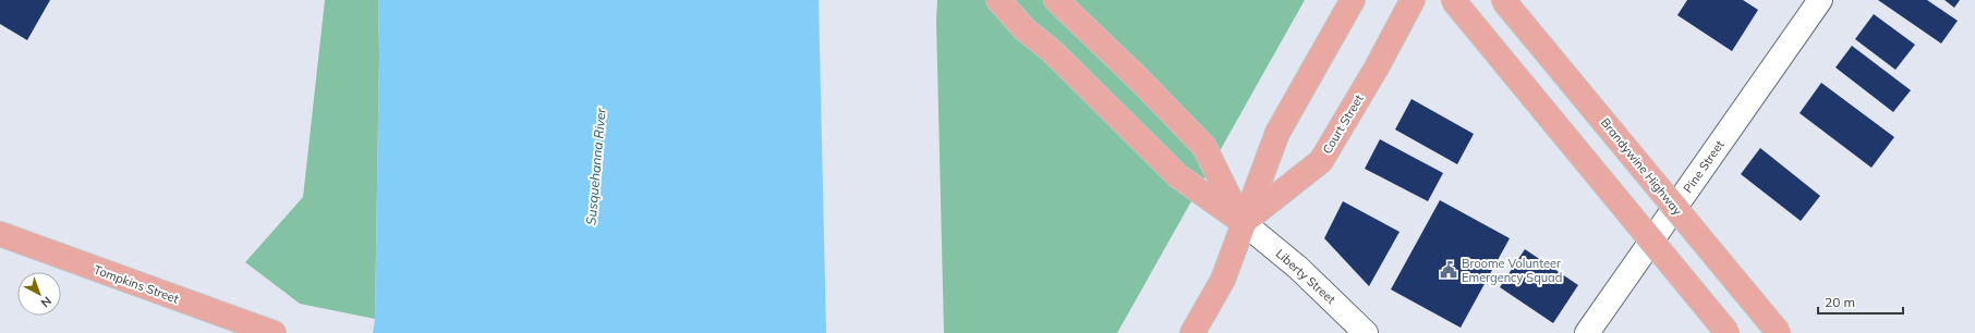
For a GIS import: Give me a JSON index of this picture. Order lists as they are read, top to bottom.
{
  "streets": {
    "main road": ["Court Street", "Brandywine Highway", "Tompkins Street"],
    "street": ["Pine Street", "Liberty Street"]
  },
  "crossings": [
    ["Court Street", "Liberty Street"]
  ],
  "water": ["Susquehanna River"],
  "places": {
    "public building": ["Broome Volunteer Emergency Squad"]
  },
  "scale_bar": "20 m",
  "north": "bottom right"
}
